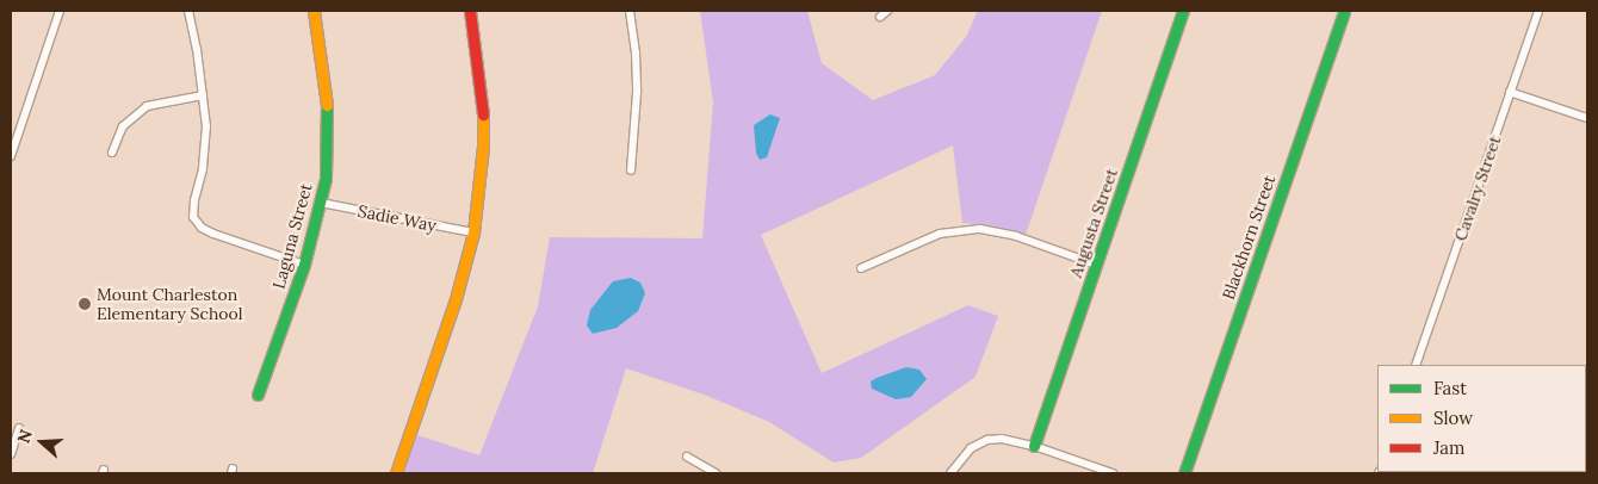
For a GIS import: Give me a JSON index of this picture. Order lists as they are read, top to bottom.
{
  "streets": {
    "street": [
      "Cavalry Street",
      "Sadie Way",
      "Augusta Street",
      "Laguna Street",
      "Blackhorn Street"
    ]
  },
  "crossings": [
    ["Sadie Way", "Laguna Street"]
  ],
  "places": ["Mount Charleston Elementary School"],
  "legend": ["Fast", "Slow", "Jam"],
  "north": "left"
}
